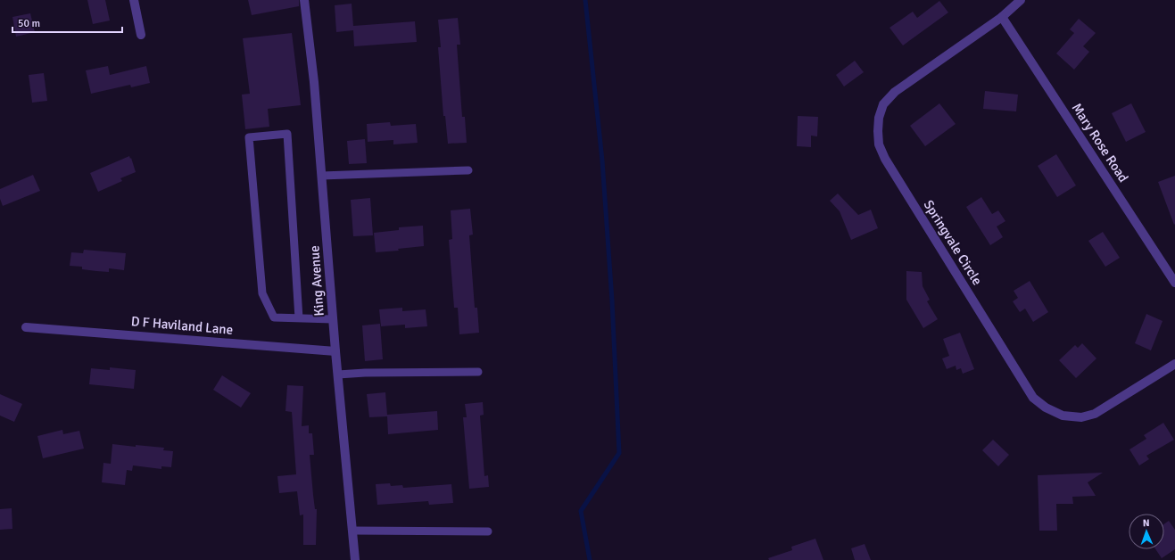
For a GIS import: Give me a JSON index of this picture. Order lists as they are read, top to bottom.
{
  "streets": {
    "street": [
      "Mary Rose Road",
      "Springvale Circle",
      "King Avenue",
      "D F Haviland Lane"
    ]
  },
  "crossings": [
    ["Mary Rose Road", "Springvale Circle"],
    ["King Avenue", "D F Haviland Lane"]
  ],
  "scale_bar": "50 m",
  "north": "top"
}
